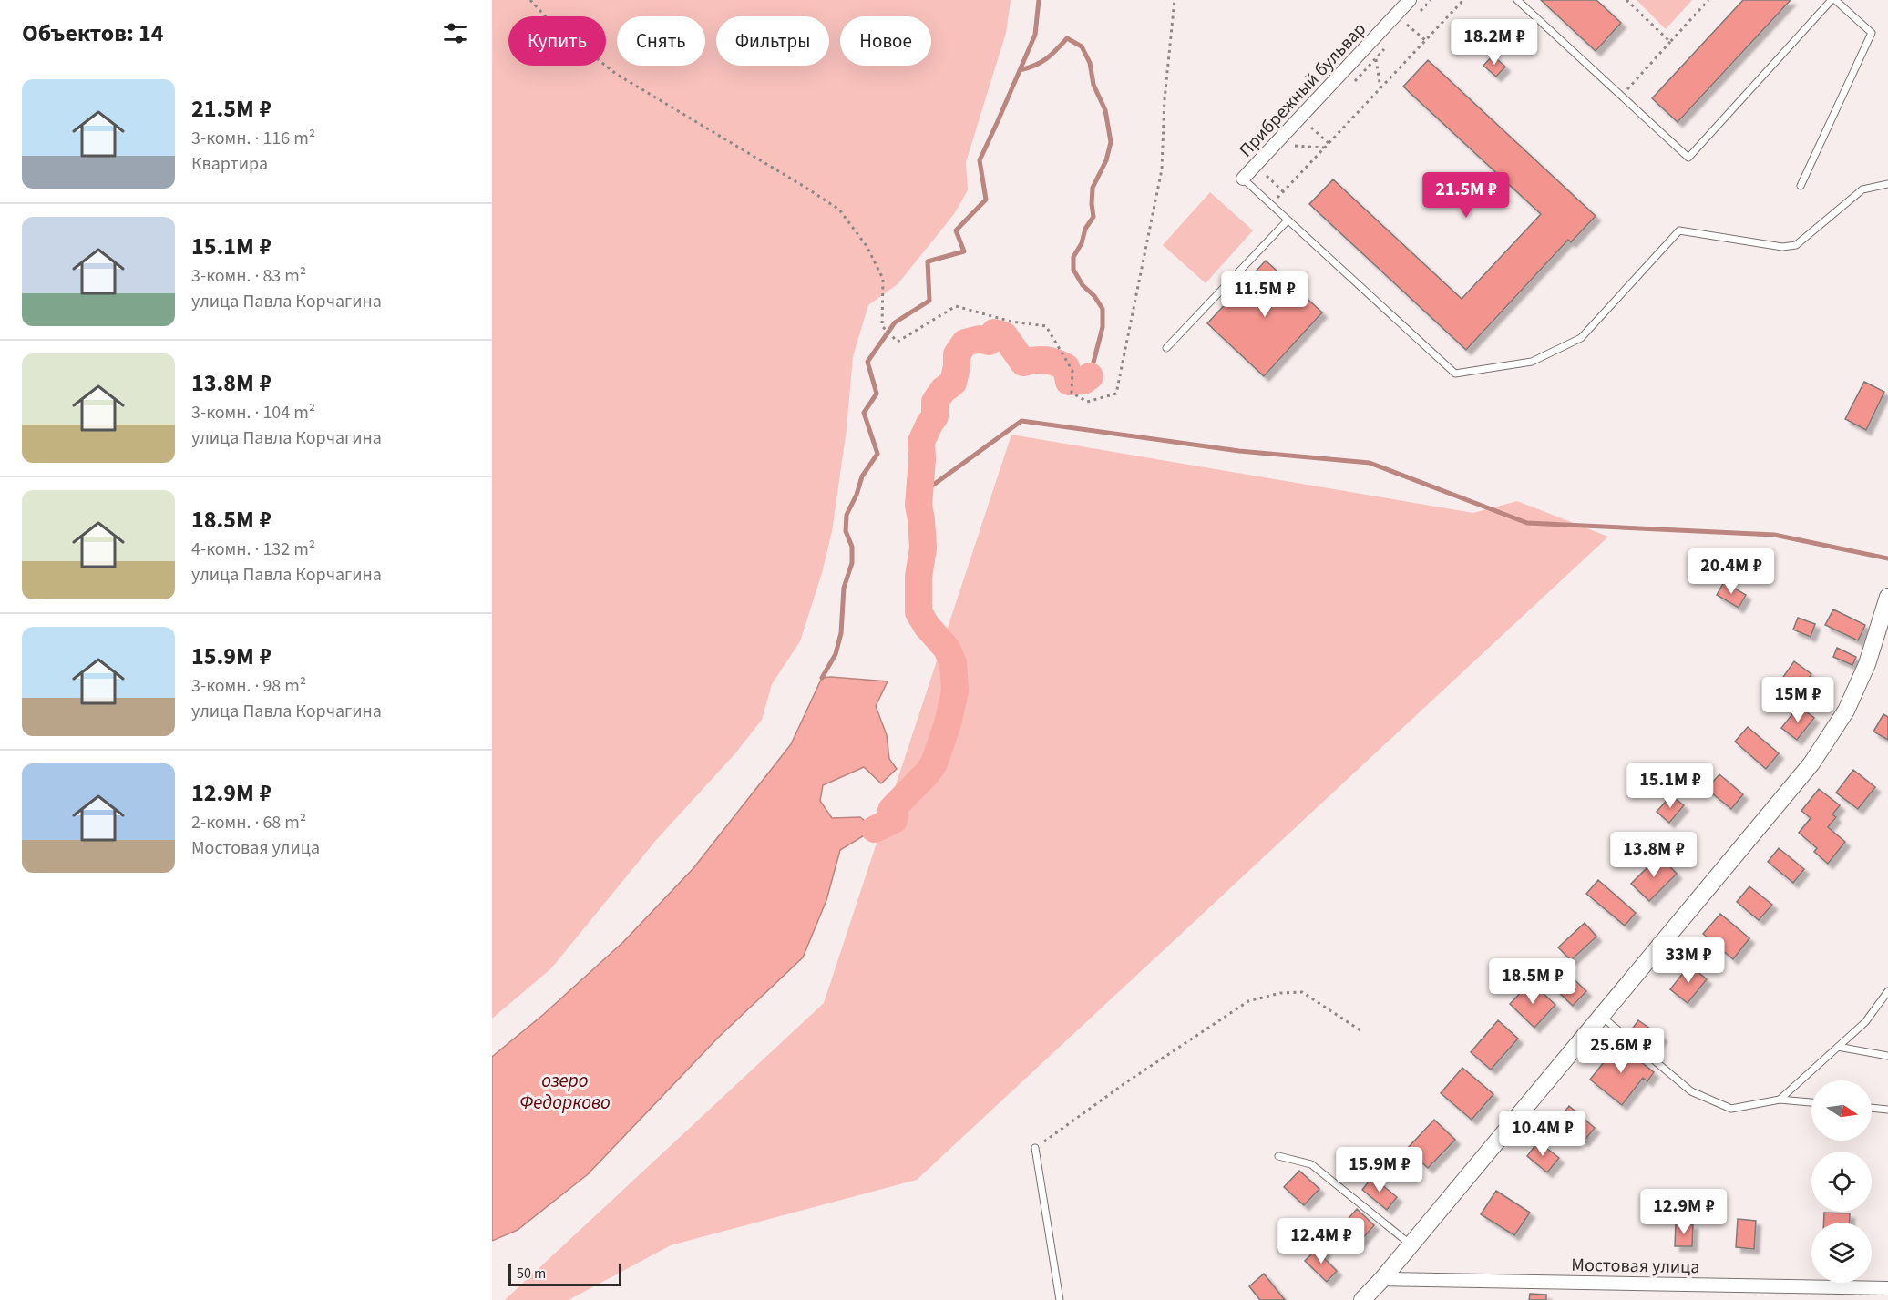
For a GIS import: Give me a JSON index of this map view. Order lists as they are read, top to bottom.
{
  "streets": {
    "street": ["Прибрежный бульвар", "Мостовая улица"]
  },
  "water": ["озеро Федорково"],
  "scale_bar": "50 m",
  "north": "right",
  "page": {
    "heading": "Объектов: 14",
    "chip": [
      "Купить",
      "Снять",
      "Фильтры",
      "Новое"
    ],
    "price": [
      "18.2M ₽",
      "21.5M ₽",
      "11.5M ₽",
      "20.4M ₽",
      "15M ₽",
      "15.1M ₽",
      "13.8M ₽",
      "33M ₽",
      "18.5M ₽",
      "25.6M ₽",
      "10.4M ₽",
      "15.9M ₽",
      "12.9M ₽",
      "12.4M ₽"
    ],
    "list": [
      {
        "name": "21.5M ₽",
        "note": "3-комн. · 116 m² · Квартира"
      },
      {
        "name": "15.1M ₽",
        "note": "3-комн. · 83 m² · улица Павла Корчагина"
      },
      {
        "name": "13.8M ₽",
        "note": "3-комн. · 104 m² · улица Павла Корчагина"
      },
      {
        "name": "18.5M ₽",
        "note": "4-комн. · 132 m² · улица Павла Корчагина"
      },
      {
        "name": "15.9M ₽",
        "note": "3-комн. · 98 m² · улица Павла Корчагина"
      },
      {
        "name": "12.9M ₽",
        "note": "2-комн. · 68 m² · Мостовая улица"
      }
    ],
    "scale": "50 m"
  }
}
